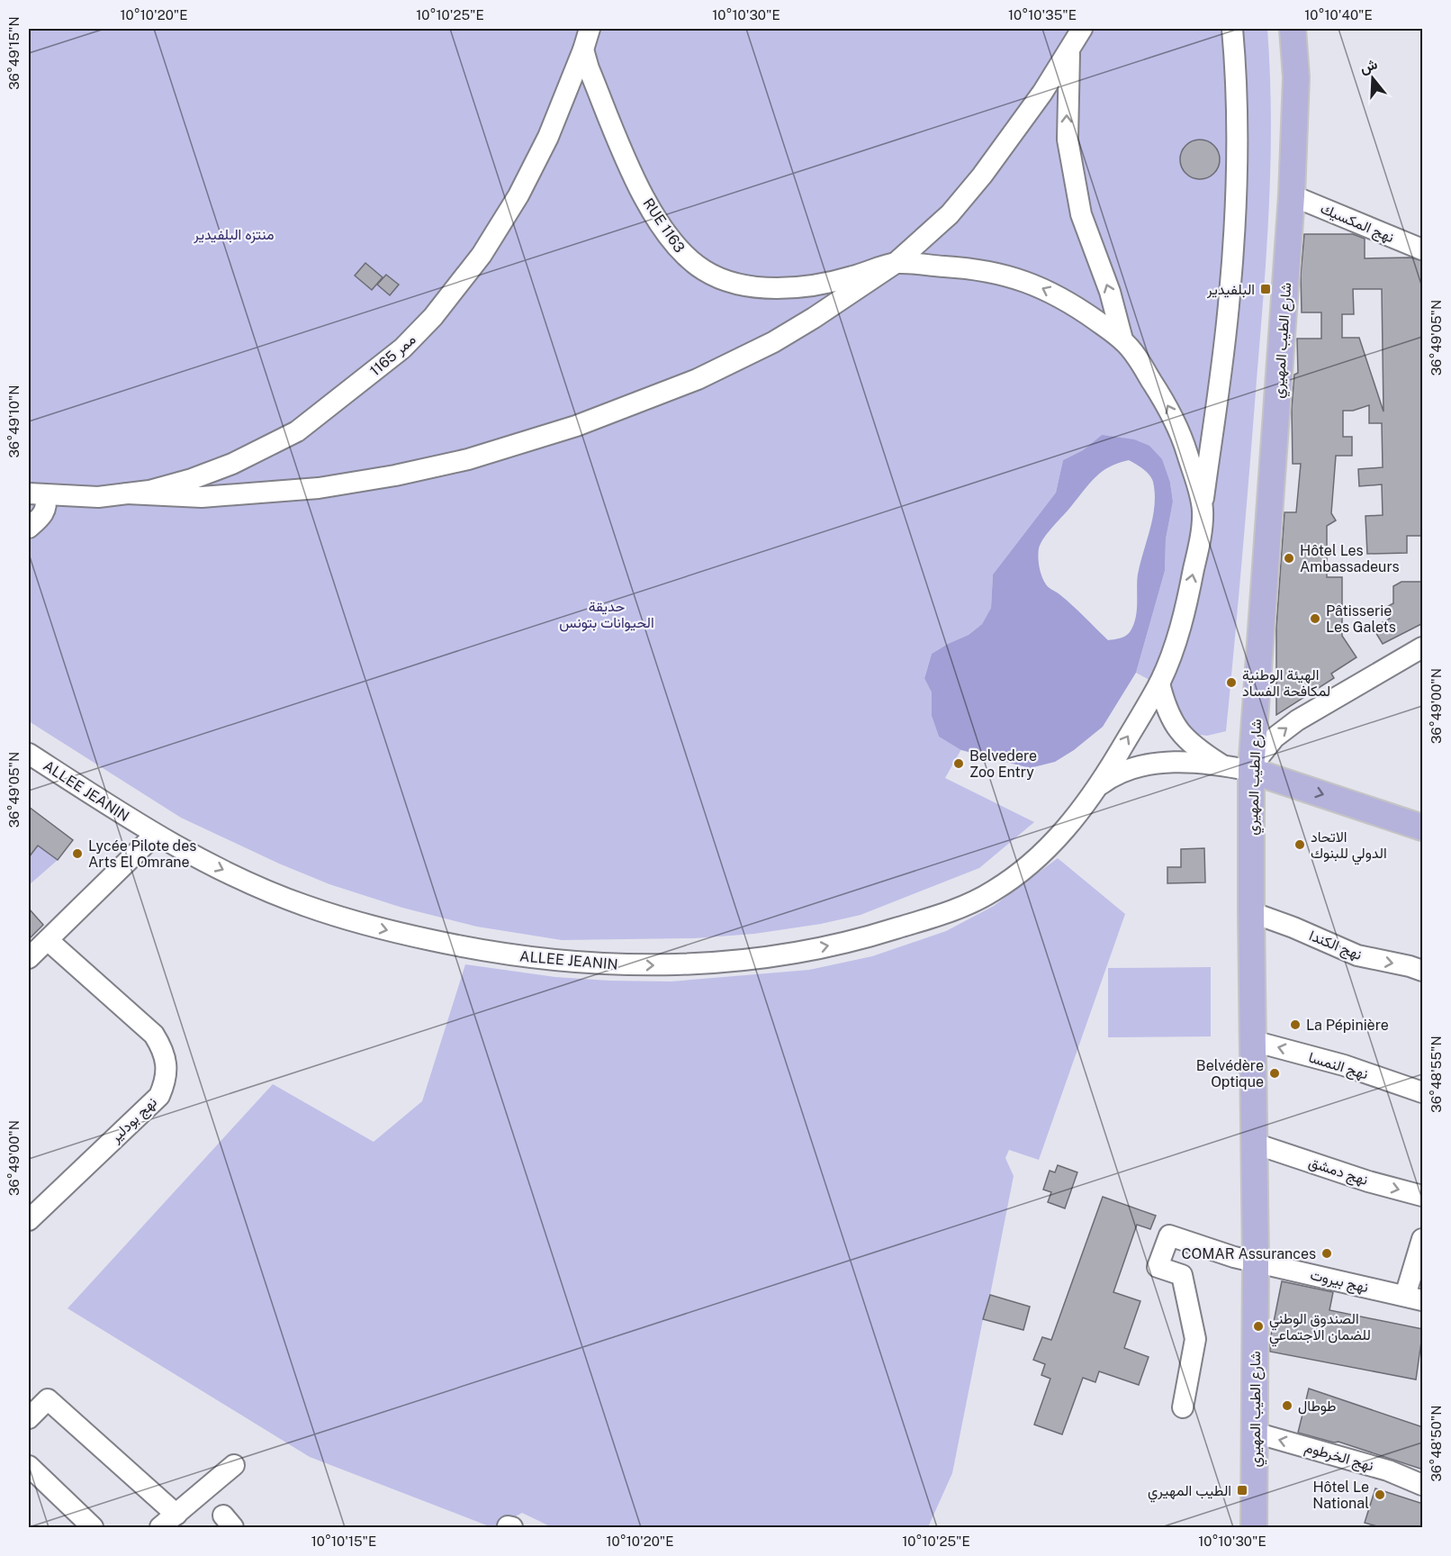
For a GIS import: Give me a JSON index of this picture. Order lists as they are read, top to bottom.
{
  "streets": {
    "main road": ["شارع الطيب المهيري"],
    "street": [
      "نهج المكسيك",
      "RUE 1163",
      "ممر 1165",
      "ALLEE JEANIN",
      "نهج الكندا",
      "نهج النمسا",
      "نهج بودلير",
      "نهج دمشق",
      "نهج بيروت",
      "نهج الخرطوم"
    ]
  },
  "crossings": [
    ["نهج المكسيك", "شارع الطيب المهيري"],
    ["RUE 1163", "ممر 1165"],
    ["شارع الطيب المهيري", "نهج الكندا"],
    ["شارع الطيب المهيري", "نهج النمسا"],
    ["شارع الطيب المهيري", "نهج دمشق"],
    ["شارع الطيب المهيري", "نهج بيروت"],
    ["شارع الطيب المهيري", "نهج الخرطوم"]
  ],
  "one_way": [
    "ALLEE JEANIN",
    "نهج الكندا",
    "نهج النمسا",
    "نهج دمشق",
    "نهج الخرطوم"
  ],
  "parks": ["منتزه البلفيدير", "حديقة الحيوانات بتونس"],
  "places": {
    "transit": ["البلفيدير", "الطيب المهيري"],
    "other": [
      "Hôtel Les Ambassadeurs",
      "Pâtisserie Les Galets",
      "الهيئة الوطنية لمكافحة الفساد",
      "Belvedere Zoo Entry",
      "الاتحاد الدولي للبنوك",
      "Lycée Pilote des Arts El Omrane",
      "La Pépinière",
      "Belvédère Optique",
      "COMAR Assurances",
      "الصندوق الوطني للضمان الاجتماعي",
      "طوطال",
      "Hôtel Le National"
    ]
  },
  "north": "top",
  "coordinates": [
    "10°10'20\"E",
    "10°10'25\"E",
    "10°10'30\"E",
    "10°10'35\"E",
    "10°10'40\"E",
    "36°49'15\"N",
    "36°49'05\"N",
    "36°49'10\"N",
    "36°49'00\"N",
    "36°48'55\"N",
    "36°48'50\"N",
    "10°10'15\"E"
  ]
}
